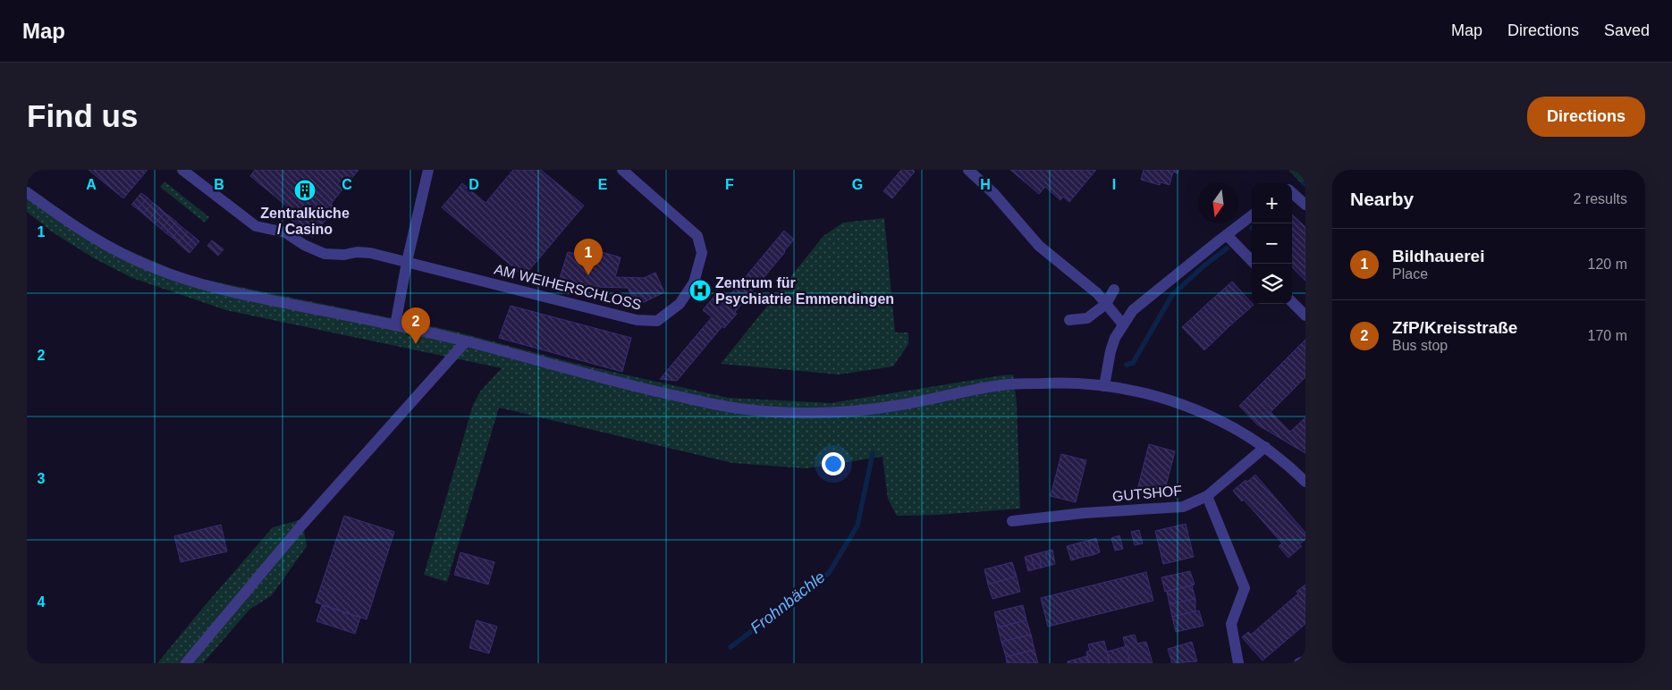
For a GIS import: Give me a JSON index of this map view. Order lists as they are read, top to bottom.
{
  "streets": {
    "street": ["AM WEIHERSCHLOSS", "GUTSHOF"]
  },
  "water": ["Frohnbächle"],
  "places": {
    "building": ["Zentralküche / Casino"],
    "hospital": ["Zentrum für Psychiatrie Emmendingen"]
  },
  "north": "bottom",
  "page": {
    "header": "Map",
    "nav": ["Map", "Directions", "Saved"],
    "buttons": "Directions",
    "title": "Find us",
    "heading": ["Nearby", "2 results"],
    "map_buttons": ["+", "−"],
    "list": [
      {
        "mark": "1",
        "name": "Bildhauerei",
        "note": "Place",
        "value": "120 m"
      },
      {
        "mark": "2",
        "name": "ZfP/Kreisstraße",
        "note": "Bus stop",
        "value": "170 m"
      }
    ],
    "pins": ["1", "2"]
  },
  "grid": {
    "columns": [
      "A",
      "B",
      "C",
      "D",
      "E",
      "F",
      "G",
      "H",
      "I"
    ],
    "rows": [
      "1",
      "2",
      "3",
      "4"
    ]
  }
}
